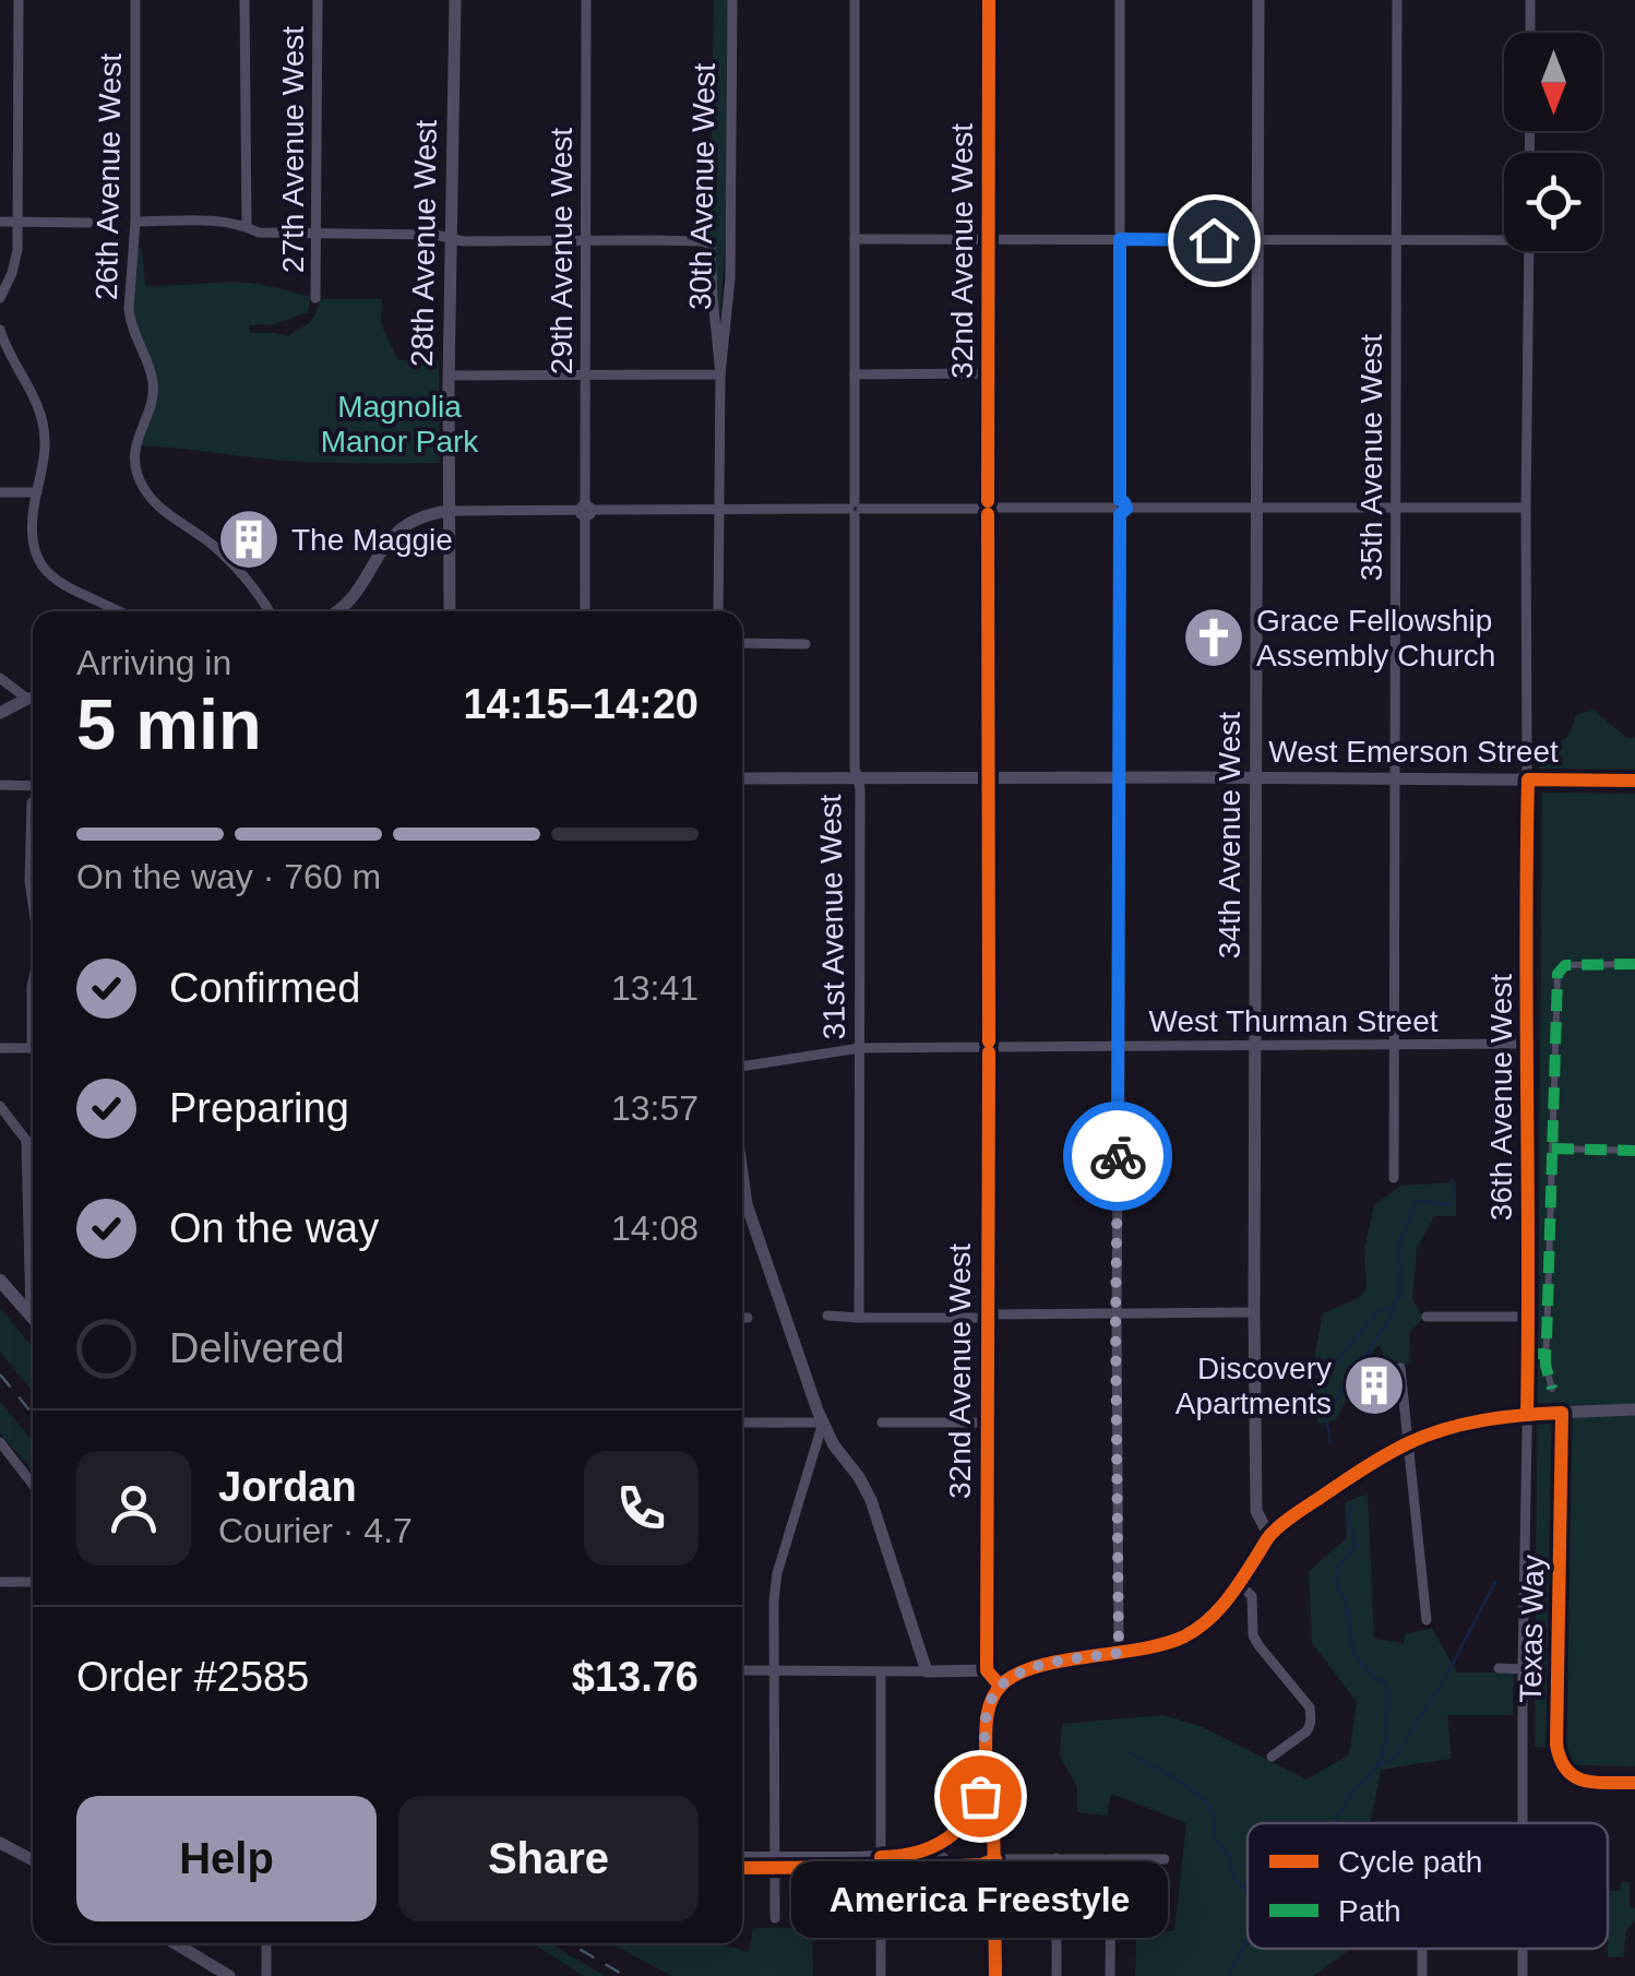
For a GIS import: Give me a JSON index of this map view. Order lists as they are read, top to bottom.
{
  "streets": {
    "street": [
      "27th Avenue West",
      "26th Avenue West",
      "30th Avenue West",
      "28th Avenue West",
      "29th Avenue West",
      "32nd Avenue West",
      "35th Avenue West",
      "West Emerson Street",
      "34th Avenue West",
      "31st Avenue West",
      "West Thurman Street",
      "36th Avenue West",
      "Texas Way"
    ]
  },
  "crossings": [
    ["30th Avenue West", "29th Avenue West"],
    ["32nd Avenue West", "West Emerson Street"],
    ["32nd Avenue West", "West Thurman Street"],
    ["35th Avenue West", "West Emerson Street"],
    ["35th Avenue West", "West Thurman Street"],
    ["West Emerson Street", "34th Avenue West"],
    ["West Emerson Street", "31st Avenue West"],
    ["West Emerson Street", "36th Avenue West"],
    ["34th Avenue West", "West Thurman Street"],
    ["31st Avenue West", "West Thurman Street"],
    ["West Thurman Street", "36th Avenue West"]
  ],
  "parks": ["Magnolia Manor Park"],
  "places": {
    "building": ["The Maggie", "Discovery Apartments"],
    "church": ["Grace Fellowship Assembly Church"],
    "other": ["America Freestyle"]
  },
  "legend": ["Cycle path", "Path"],
  "north": "bottom",
  "page": {
    "heading": ["5 min", "Arriving in", "14:15–14:20"],
    "panel": [
      "Jordan",
      "Courier · 4.7",
      "Order #2585",
      "$13.76"
    ],
    "bar": "On the way · 760 m",
    "list": [
      ["Confirmed", "13:41"],
      ["Preparing", "13:57"],
      ["On the way", "14:08"],
      "Delivered"
    ],
    "buttons": ["Help", "Share"],
    "bubble": "America Freestyle"
  }
}
